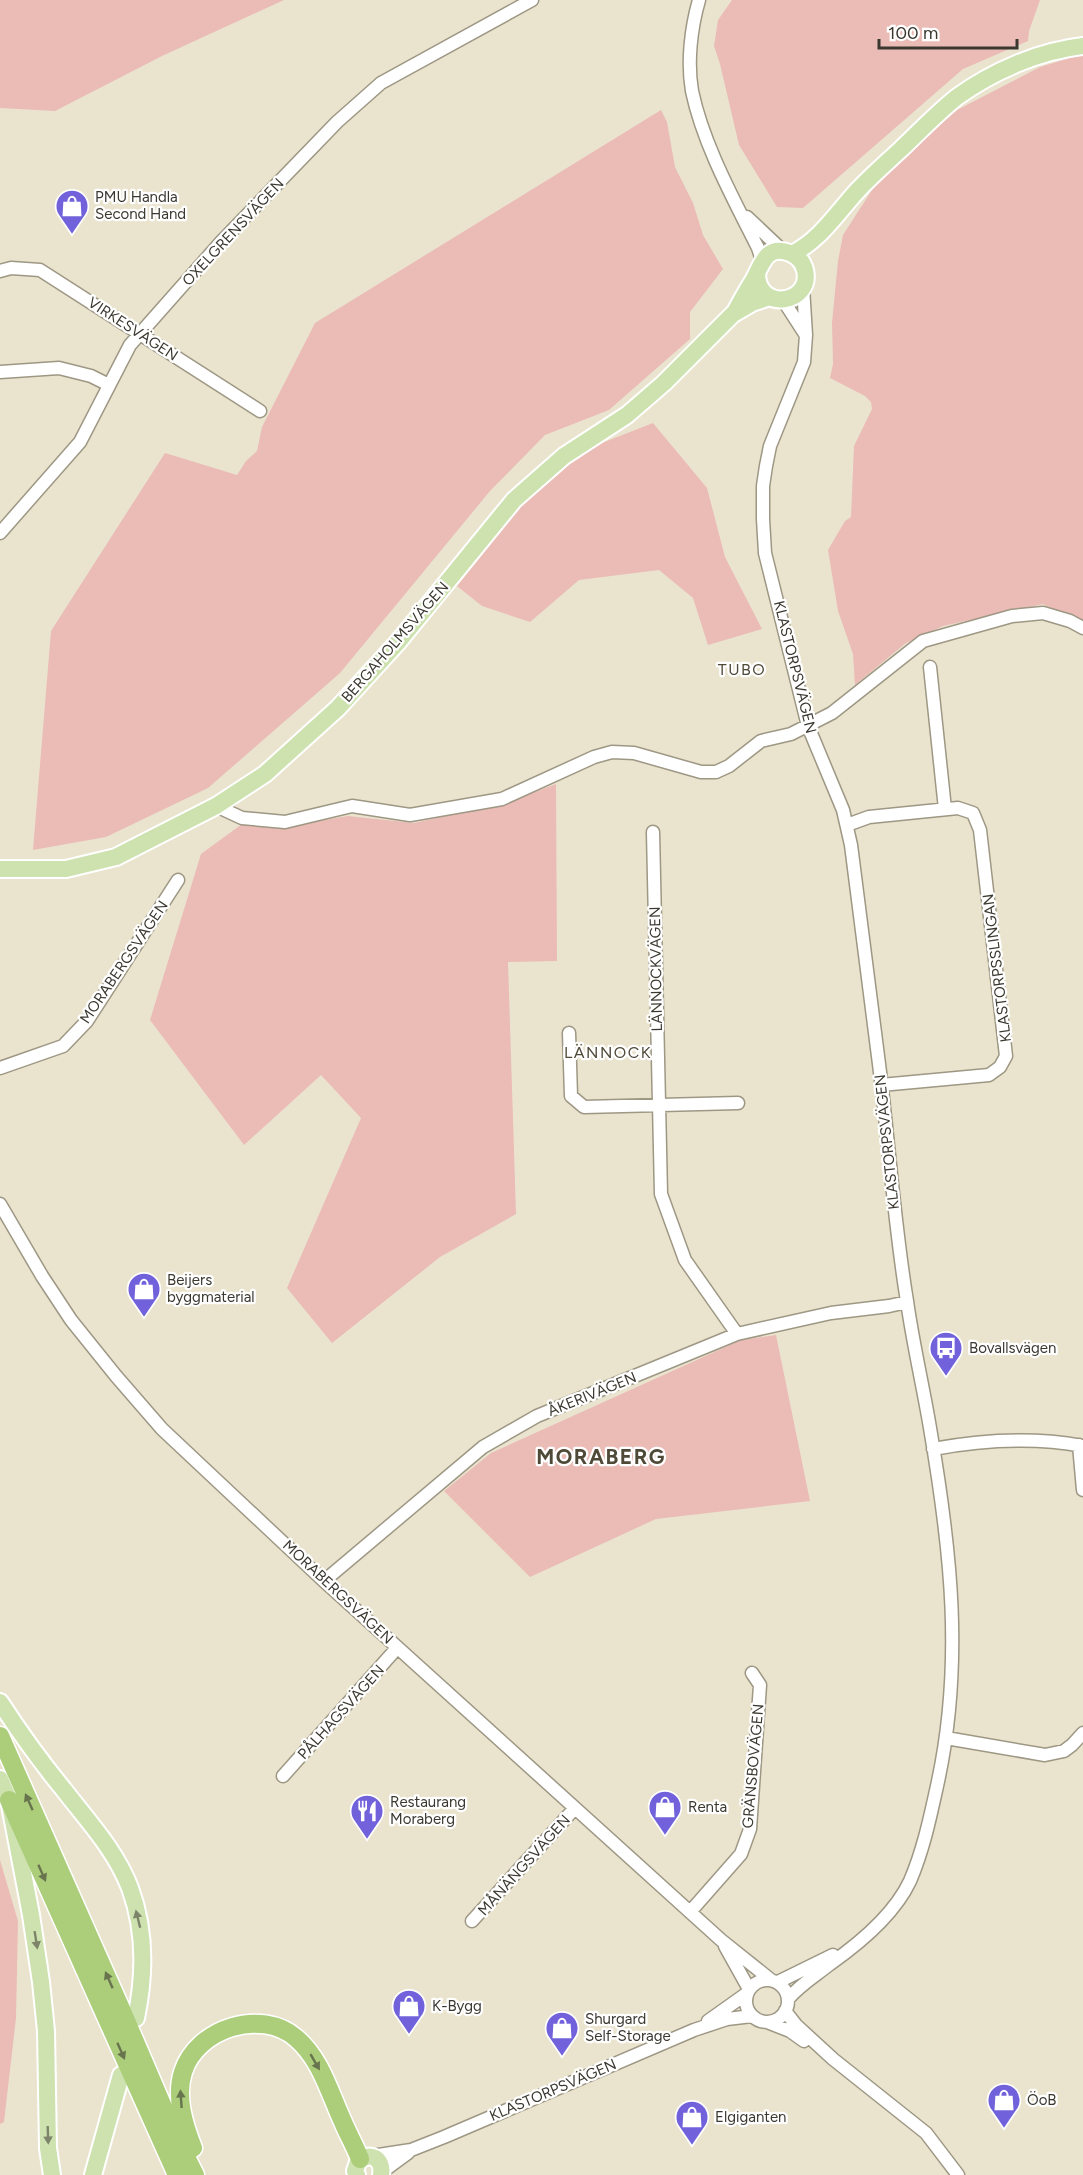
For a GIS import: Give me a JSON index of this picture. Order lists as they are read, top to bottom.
{
  "streets": {
    "main road": ["BERGAHOLMSVÄGEN"],
    "street": [
      "OXELGRENSVÄGEN",
      "VIRKESVÄGEN",
      "KLASTORPSVÄGEN",
      "MORABERGSVÄGEN",
      "KLASTORPSSLINGAN",
      "LÄNNOCKVÄGEN",
      "ÅKERIVÄGEN",
      "PÅLHAGSVÄGEN",
      "GRÄNSBOVÄGEN",
      "MÅNÄNGSVÄGEN"
    ]
  },
  "crossings": [
    ["OXELGRENSVÄGEN", "VIRKESVÄGEN"],
    ["BERGAHOLMSVÄGEN", "KLASTORPSVÄGEN"],
    ["KLASTORPSVÄGEN", "MORABERGSVÄGEN"],
    ["KLASTORPSVÄGEN", "KLASTORPSSLINGAN"],
    ["KLASTORPSVÄGEN", "ÅKERIVÄGEN"],
    ["MORABERGSVÄGEN", "ÅKERIVÄGEN"],
    ["MORABERGSVÄGEN", "PÅLHAGSVÄGEN"],
    ["MORABERGSVÄGEN", "GRÄNSBOVÄGEN"],
    ["MORABERGSVÄGEN", "MÅNÄNGSVÄGEN"],
    ["LÄNNOCKVÄGEN", "ÅKERIVÄGEN"]
  ],
  "districts": ["TUBO", "LÄNNOCK", "MORABERG"],
  "places": {
    "shop": [
      "PMU Handla Second Hand",
      "Beijers byggmaterial",
      "Renta",
      "K-Bygg",
      "Shurgard Self-Storage",
      "ÖoB",
      "Elgiganten"
    ],
    "bus stop": ["Bovallsvägen"],
    "restaurant": ["Restaurang Moraberg"]
  },
  "scale_bar": "100 m"
}
